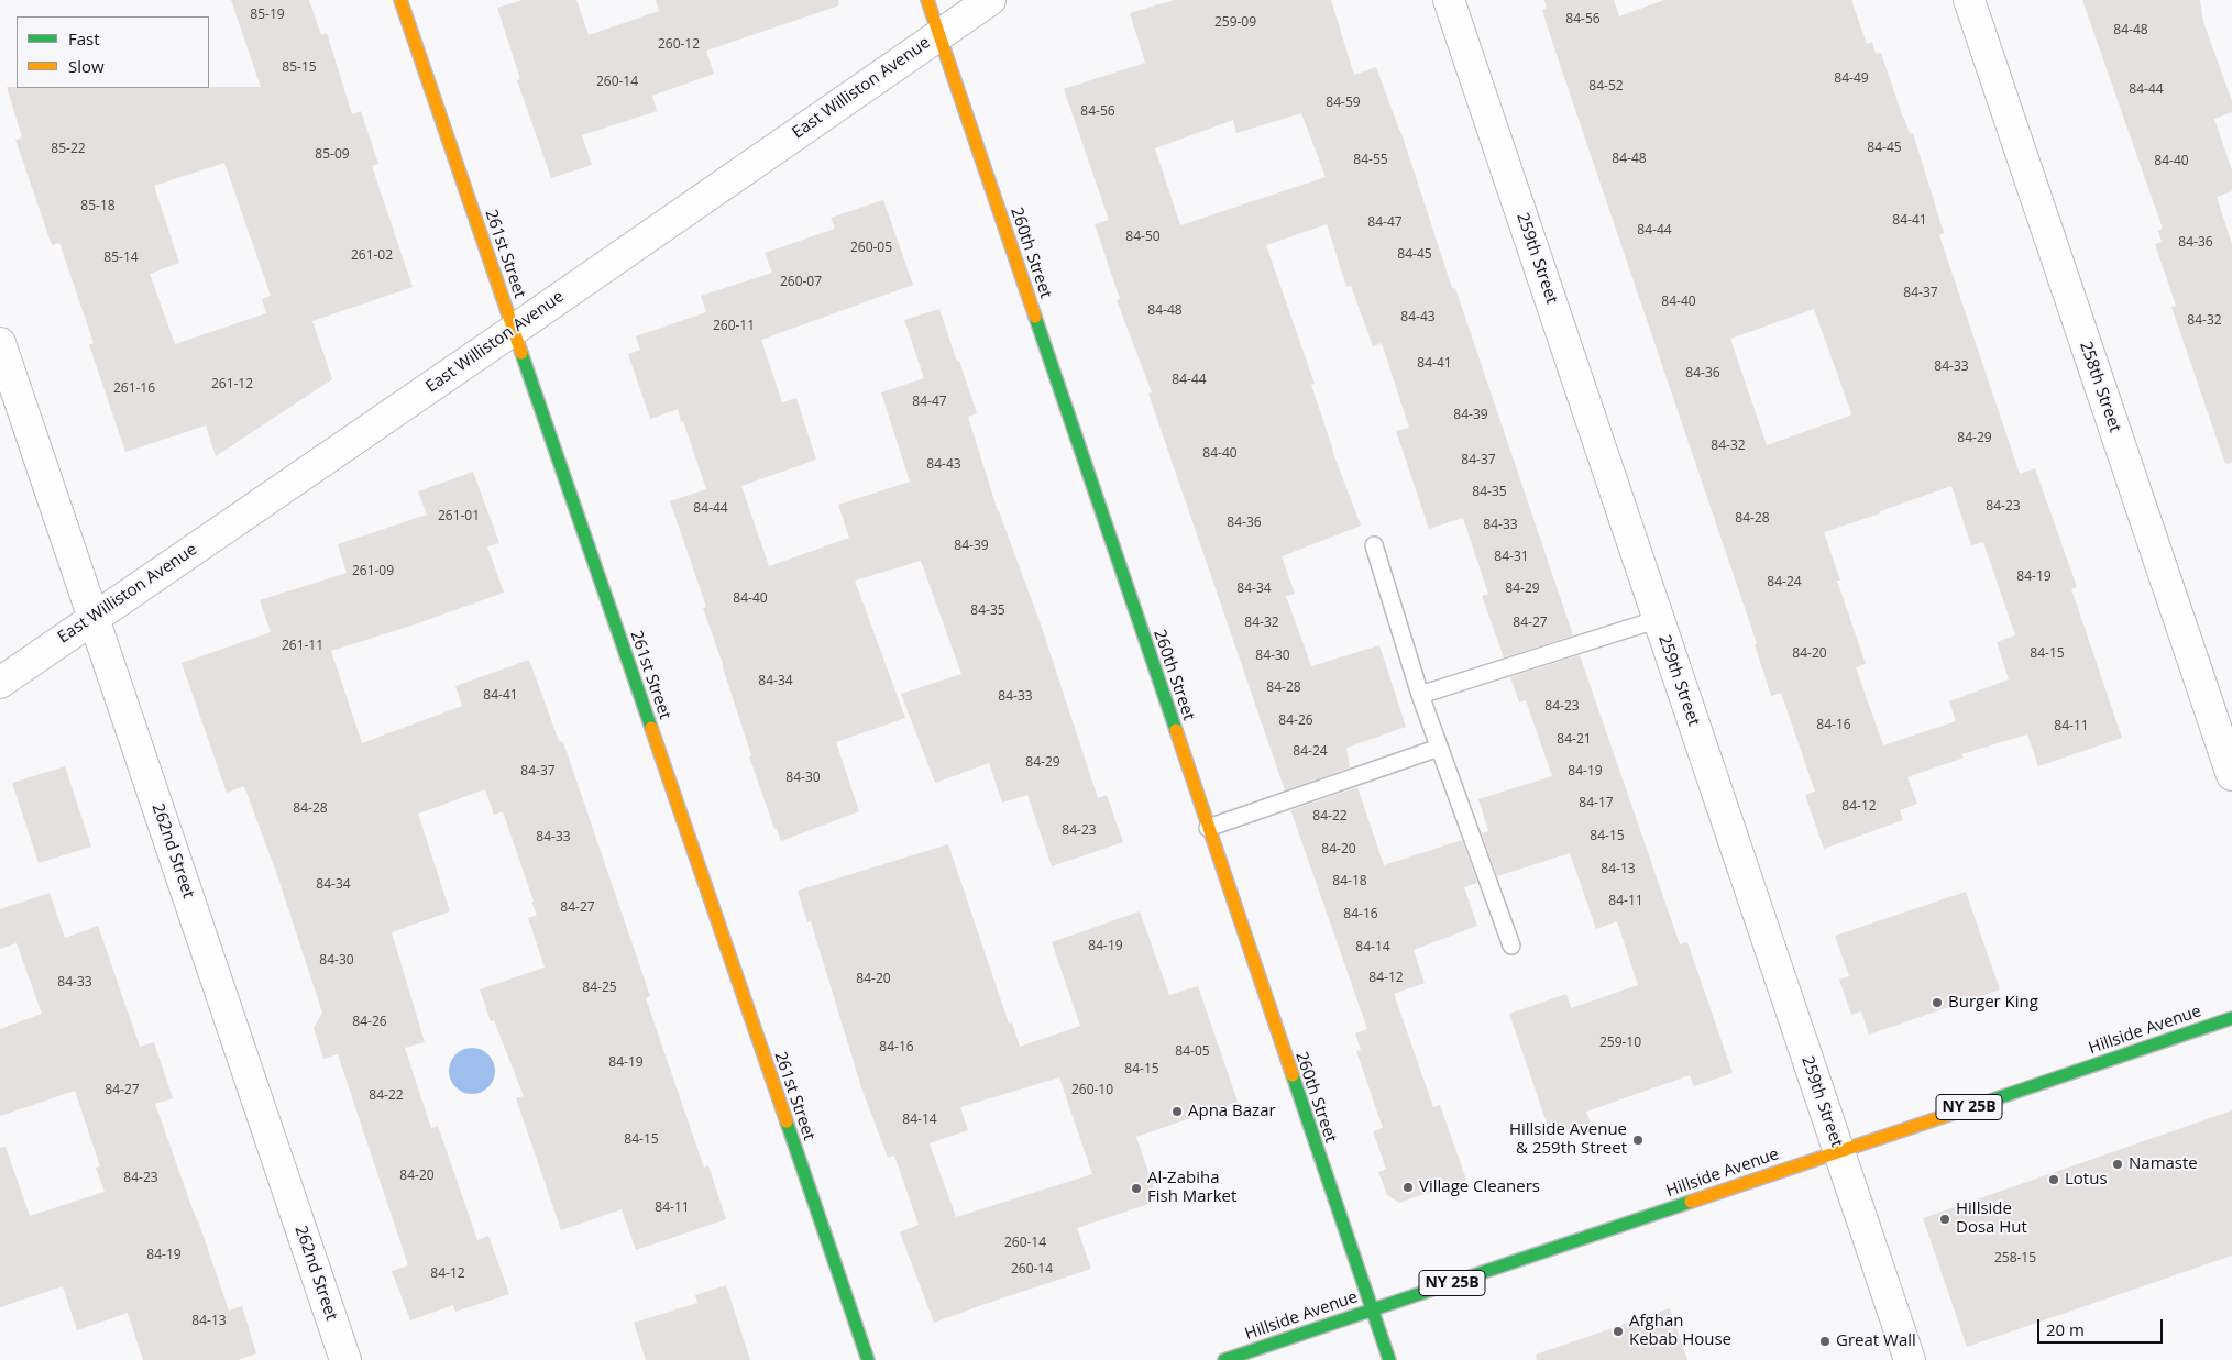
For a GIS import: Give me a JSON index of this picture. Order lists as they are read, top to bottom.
{
  "streets": {
    "street": [
      "East Williston Avenue",
      "260th Street",
      "261st Street",
      "259th Street",
      "258th Street",
      "262nd Street",
      "Hillside Avenue",
      "NY 25B"
    ]
  },
  "crossings": [
    ["East Williston Avenue", "260th Street"],
    ["East Williston Avenue", "261st Street"],
    ["East Williston Avenue", "262nd Street"],
    ["260th Street", "Hillside Avenue"],
    ["259th Street", "Hillside Avenue"]
  ],
  "places": [
    "Burger King",
    "Apna Bazar",
    "Hillside Avenue & 259th Street",
    "Namaste",
    "Lotus",
    "Village Cleaners",
    "Al-Zabiha Fish Market",
    "Hillside Dosa Hut",
    "Afghan Kebab House",
    "Great Wall"
  ],
  "house_numbers": [
    "85-19",
    "84-56",
    "259-09",
    "84-48",
    "260-12",
    "85-15",
    "84-49",
    "260-14",
    "84-52",
    "84-44",
    "84-59",
    "84-56",
    "84-45",
    "85-22",
    "85-09",
    "84-48",
    "84-55",
    "84-40",
    "85-18",
    "84-41",
    "84-47",
    "84-44",
    "84-50",
    "84-36",
    "260-05",
    "84-45",
    "261-02",
    "85-14",
    "260-07",
    "84-37",
    "84-40",
    "84-48",
    "84-43",
    "84-32",
    "260-11",
    "84-41",
    "84-33",
    "84-36",
    "84-44",
    "261-12",
    "261-16",
    "84-47",
    "84-39",
    "84-29",
    "84-32",
    "84-40",
    "84-37",
    "84-43",
    "84-35",
    "84-23",
    "84-44",
    "261-01",
    "84-28",
    "84-36",
    "84-33",
    "84-39",
    "84-31",
    "261-09",
    "84-19",
    "84-24",
    "84-34",
    "84-29",
    "84-40",
    "84-35",
    "84-32",
    "84-27",
    "261-11",
    "84-20",
    "84-15",
    "84-30",
    "84-34",
    "84-28",
    "84-41",
    "84-33",
    "84-23",
    "84-26",
    "84-16",
    "84-11",
    "84-21",
    "84-24",
    "84-29",
    "84-37",
    "84-19",
    "84-30",
    "84-17",
    "84-12",
    "84-28",
    "84-22",
    "84-23",
    "84-15",
    "84-33",
    "84-20",
    "84-13",
    "84-18",
    "84-34",
    "84-11",
    "84-27",
    "84-16",
    "84-19",
    "84-14",
    "84-30",
    "84-12",
    "84-20",
    "84-33",
    "84-25",
    "84-26",
    "259-10",
    "84-16",
    "84-05",
    "84-19",
    "84-15",
    "84-27",
    "260-10",
    "84-22",
    "84-14",
    "84-15",
    "84-20",
    "84-23",
    "84-11",
    "260-14",
    "84-19",
    "258-15",
    "260-14",
    "84-12",
    "84-13"
  ],
  "legend": ["Fast", "Slow"],
  "scale_bar": "20 m"
}
